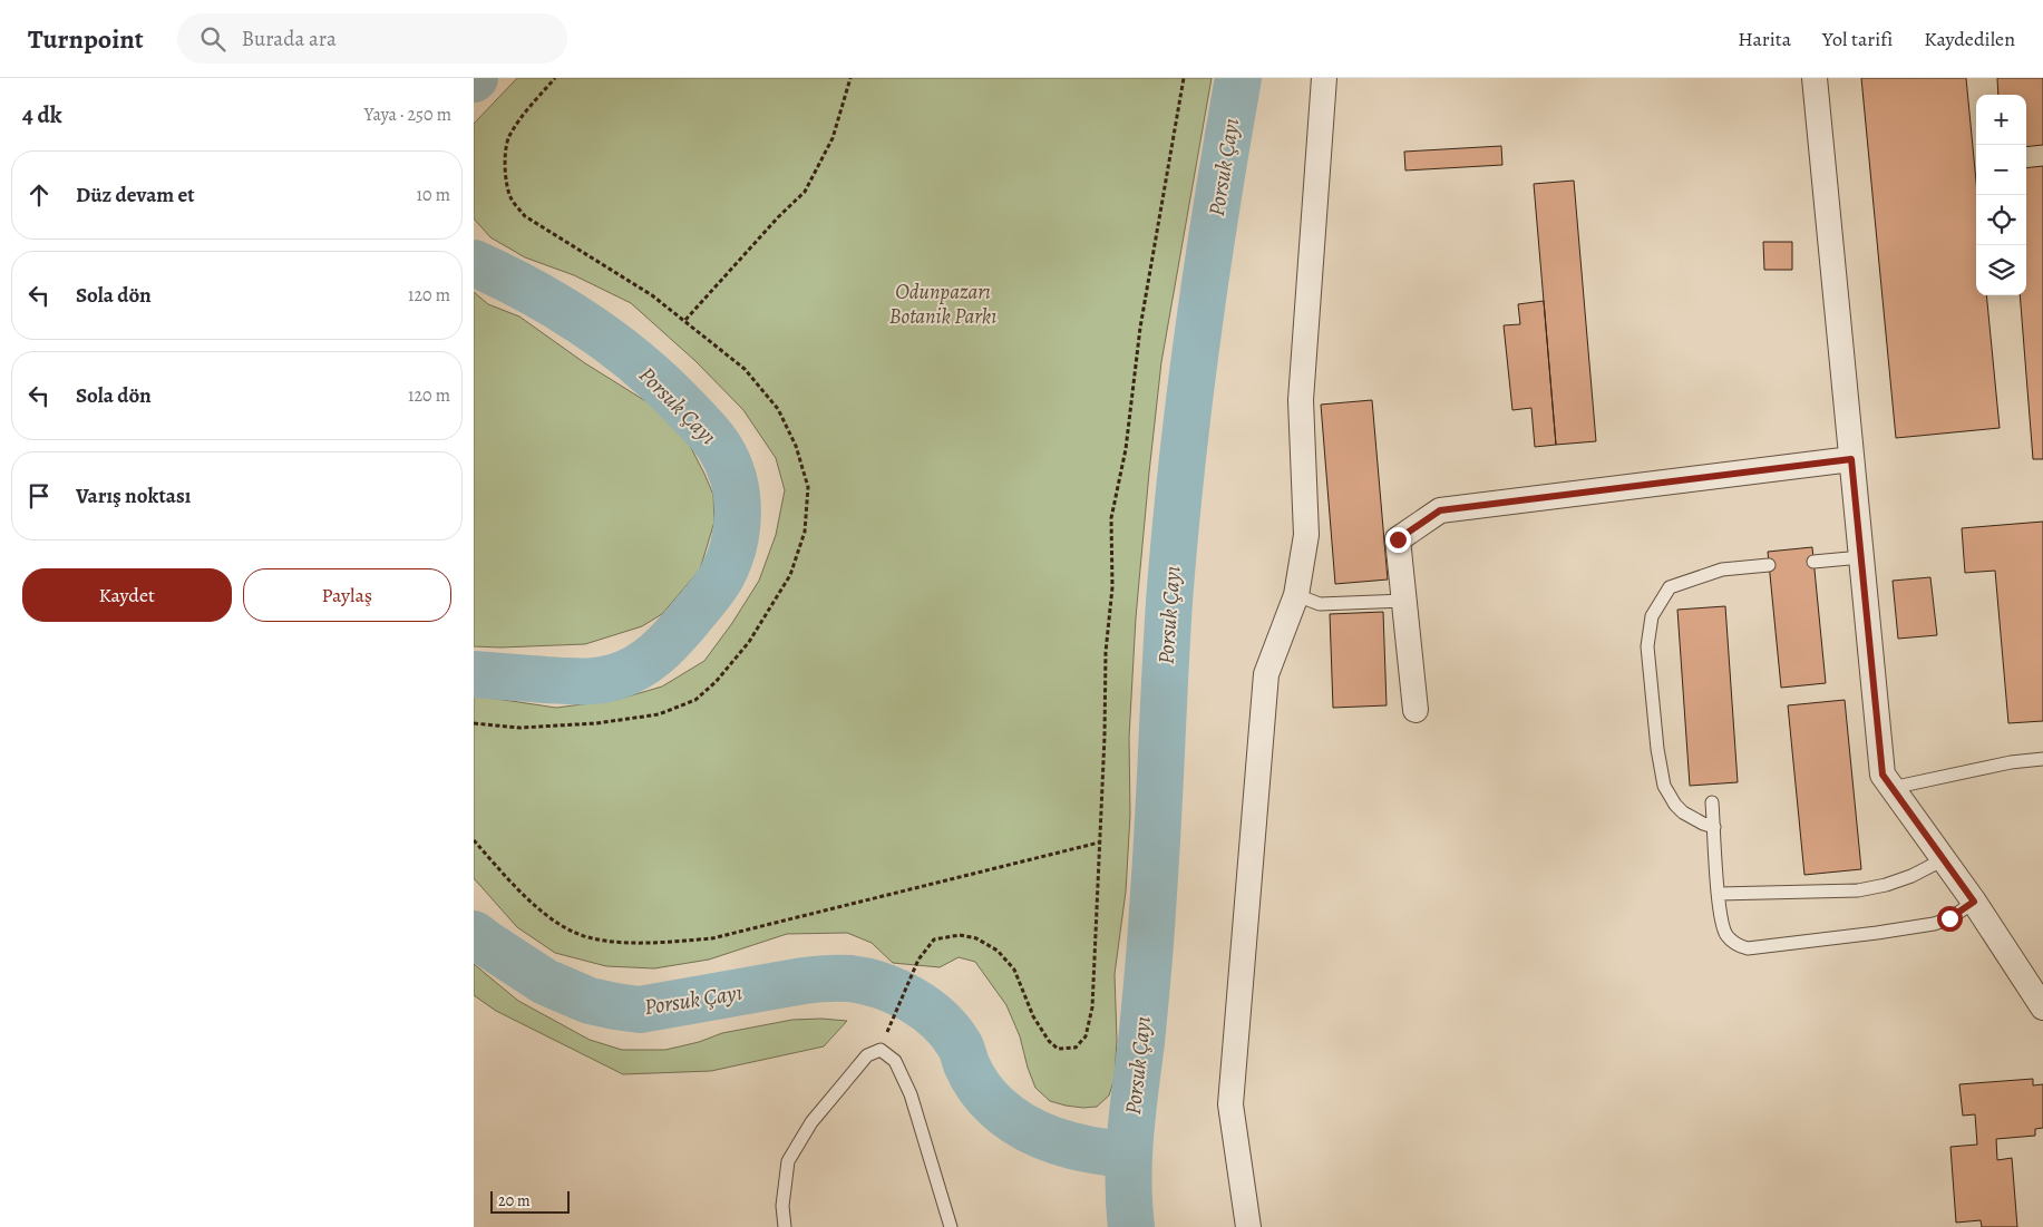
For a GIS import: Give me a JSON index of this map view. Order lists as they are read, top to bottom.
{
  "water": ["Porsuk Çayı"],
  "parks": ["Odunpazarı Botanik Parkı"],
  "scale_bar": "20 m",
  "page": {
    "header": "Turnpoint",
    "search": "Burada ara",
    "nav": ["Harita", "Yol tarifi", "Kaydedilen"],
    "heading": ["4 dk", "Yaya · 250 m"],
    "map_buttons": ["+", "−"],
    "list": [
      ["Düz devam et", "10 m"],
      ["Sola dön", "120 m"],
      ["Sola dön", "120 m"],
      "Varış noktası"
    ],
    "buttons": ["Kaydet", "Paylaş"],
    "scale": "20 m"
  }
}
